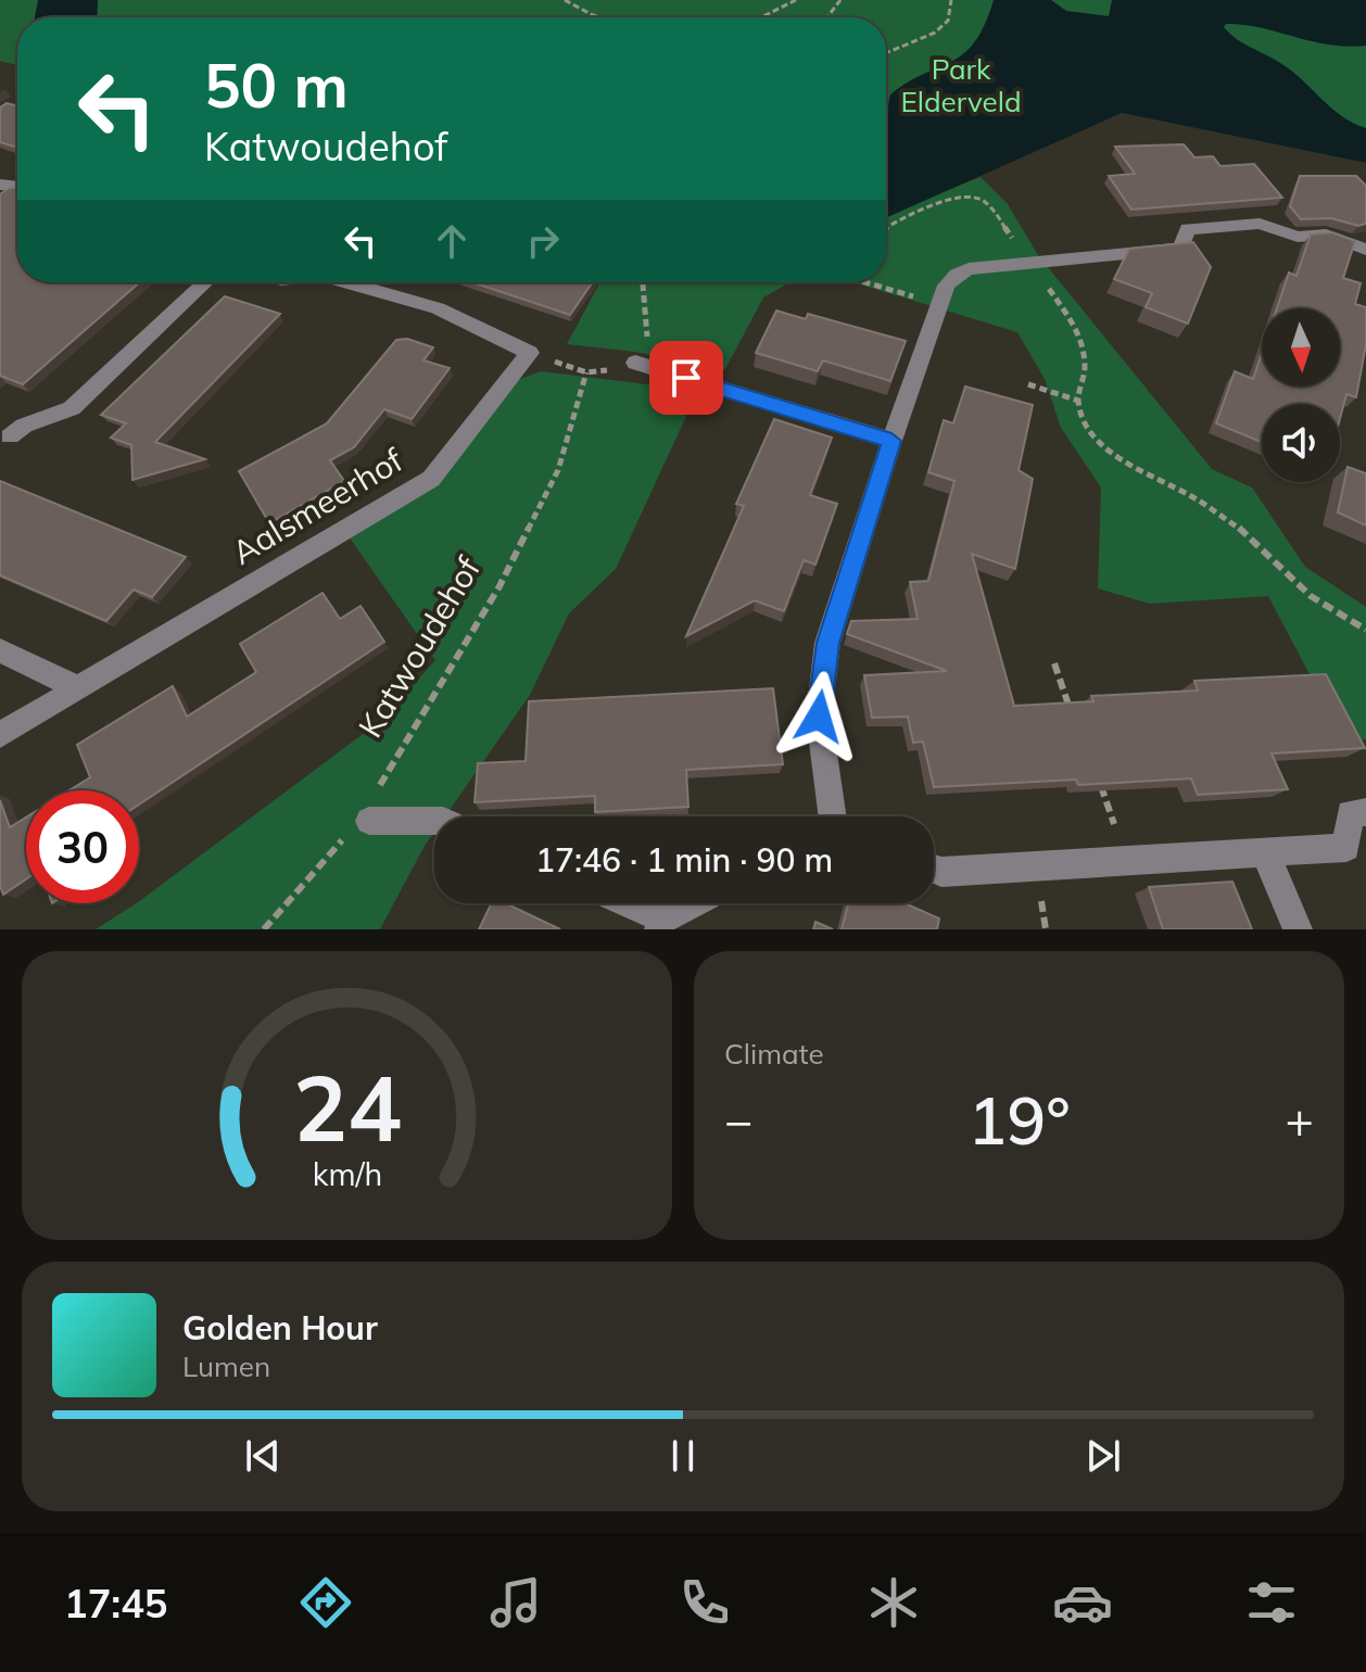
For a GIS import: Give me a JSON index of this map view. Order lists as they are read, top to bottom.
{
  "streets": {
    "street": ["Aalsmeerhof"],
    "path": ["Katwoudehof"]
  },
  "parks": ["Park Elderveld"],
  "north": "bottom",
  "page": {
    "turn": ["50 m", "Katwoudehof"],
    "limit": "30",
    "trip": "17:46 · 1 min · 90 m",
    "tile": "Climate",
    "heat": ["−", "19°", "+"],
    "song": ["Golden Hour", "Lumen"],
    "tabs": "17:45",
    "gauge": ["24", "km/h"]
  }
}
